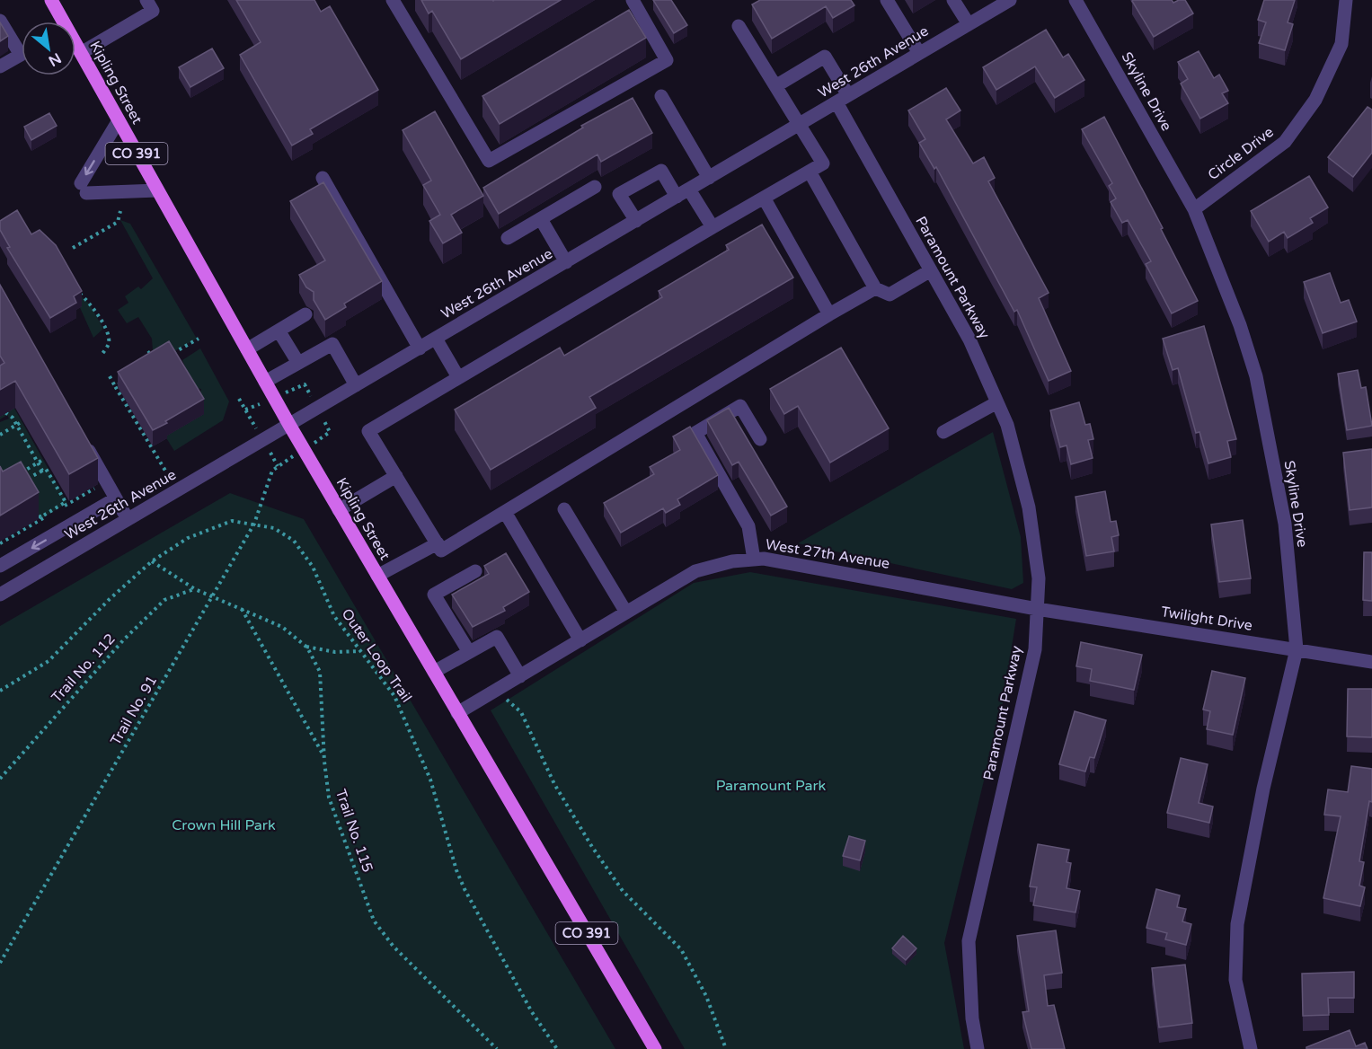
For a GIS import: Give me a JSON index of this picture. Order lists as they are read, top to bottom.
{
  "streets": {
    "main road": ["Kipling Street", "CO 391"],
    "street": [
      "West 26th Avenue",
      "Skyline Drive",
      "Circle Drive",
      "Paramount Parkway",
      "West 27th Avenue",
      "Twilight Drive"
    ],
    "path": [
      "Outer Loop Trail",
      "Trail No. 112",
      "Trail No. 91",
      "Trail No. 115"
    ]
  },
  "crossings": [
    ["West 26th Avenue", "Kipling Street"],
    ["West 26th Avenue", "Paramount Parkway"],
    ["Kipling Street", "West 27th Avenue"],
    ["Skyline Drive", "Circle Drive"],
    ["Skyline Drive", "Twilight Drive"],
    ["Paramount Parkway", "West 27th Avenue"],
    ["Paramount Parkway", "Twilight Drive"],
    ["West 27th Avenue", "Twilight Drive"],
    ["Outer Loop Trail", "Trail No. 91"],
    ["Outer Loop Trail", "Trail No. 115"],
    ["Trail No. 112", "Trail No. 115"],
    ["Trail No. 91", "Trail No. 115"]
  ],
  "parks": ["Paramount Park", "Crown Hill Park"],
  "north": "bottom right"
}
